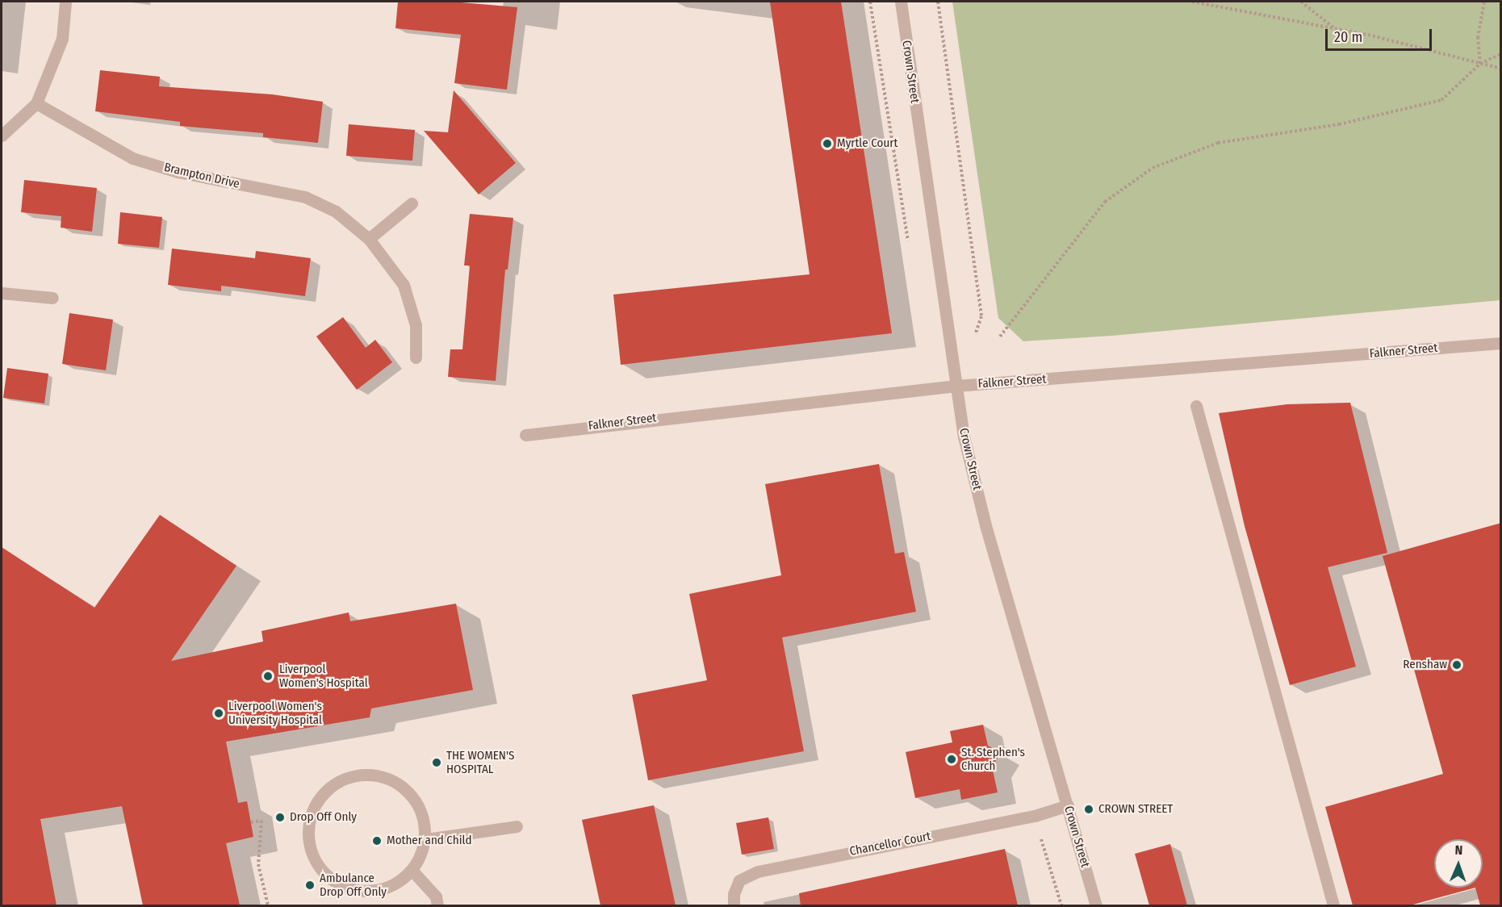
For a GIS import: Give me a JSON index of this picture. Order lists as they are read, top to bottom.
{
  "streets": {
    "street": [
      "Crown Street",
      "Brampton Drive",
      "Falkner Street",
      "Chancellor Court"
    ]
  },
  "crossings": [
    ["Crown Street", "Falkner Street"],
    ["Crown Street", "Chancellor Court"]
  ],
  "places": [
    "Myrtle Court",
    "Renshaw",
    "Liverpool Women's Hospital",
    "Liverpool Women's University Hospital",
    "St. Stephen's Church",
    "THE WOMEN'S HOSPITAL",
    "CROWN STREET",
    "Drop Off Only",
    "Mother and Child",
    "Ambulance Drop Off Only"
  ],
  "scale_bar": "20 m",
  "north": "top"
}
